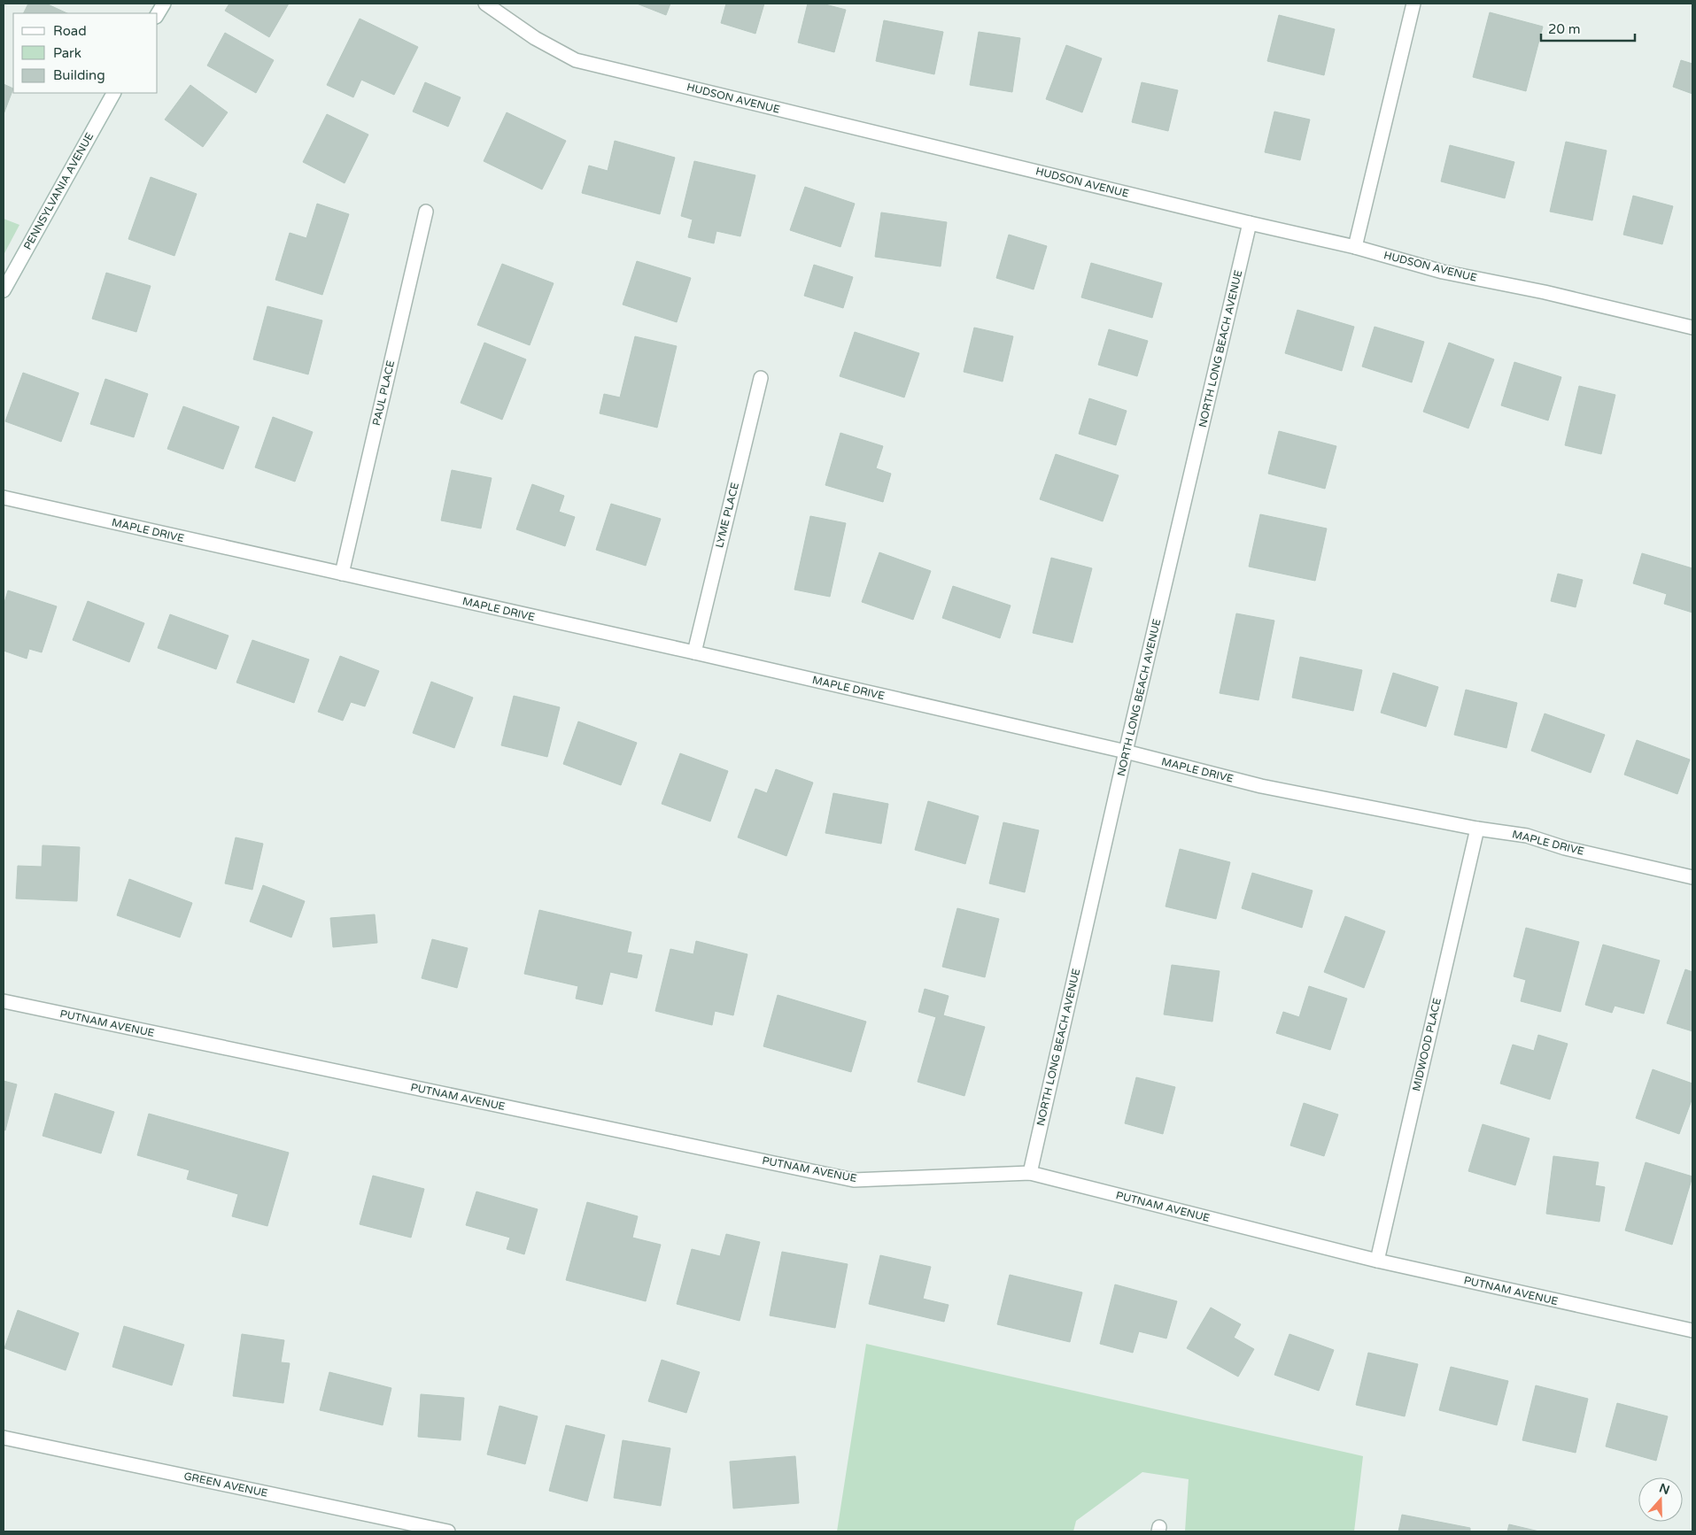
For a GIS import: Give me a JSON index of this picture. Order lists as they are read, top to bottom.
{
  "streets": {
    "street": [
      "HUDSON AVENUE",
      "PENNSYLVANIA AVENUE",
      "NORTH LONG BEACH AVENUE",
      "PAUL PLACE",
      "LYME PLACE",
      "MAPLE DRIVE",
      "PUTNAM AVENUE",
      "MIDWOOD PLACE",
      "GREEN AVENUE"
    ]
  },
  "crossings": [
    ["HUDSON AVENUE", "NORTH LONG BEACH AVENUE"],
    ["NORTH LONG BEACH AVENUE", "MAPLE DRIVE"],
    ["NORTH LONG BEACH AVENUE", "PUTNAM AVENUE"],
    ["PAUL PLACE", "MAPLE DRIVE"],
    ["LYME PLACE", "MAPLE DRIVE"],
    ["MAPLE DRIVE", "MIDWOOD PLACE"],
    ["PUTNAM AVENUE", "MIDWOOD PLACE"]
  ],
  "legend": ["Road", "Park", "Building"],
  "scale_bar": "20 m",
  "north": "top"
}
